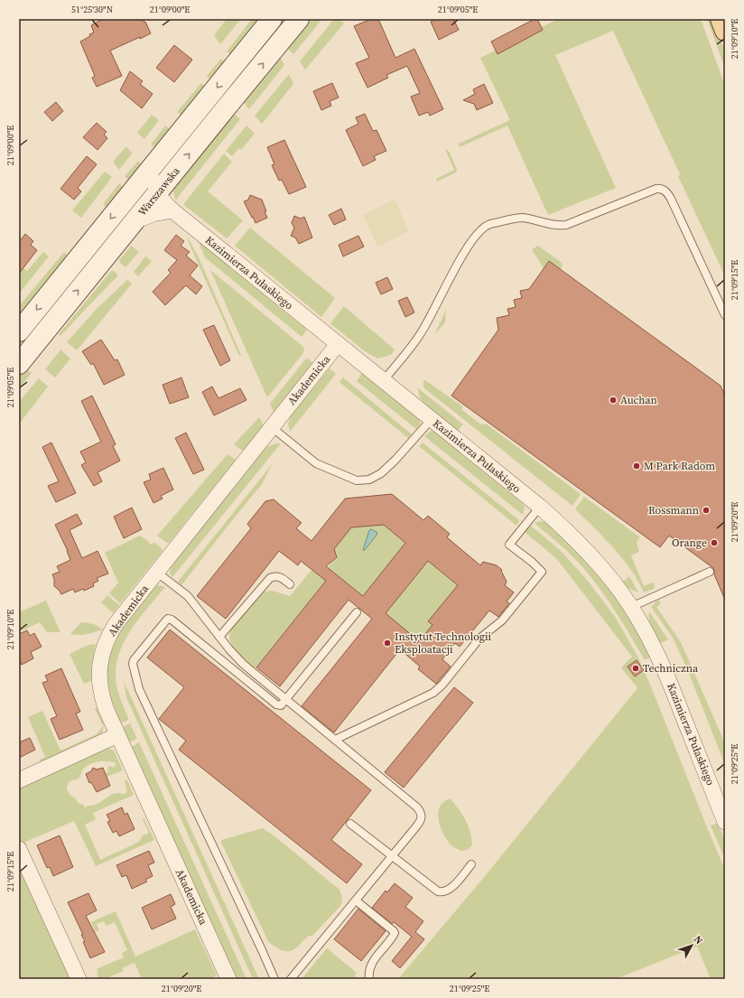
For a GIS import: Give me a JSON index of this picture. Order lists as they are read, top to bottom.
{
  "streets": {
    "main road": ["Warszawska"],
    "street": ["Kazimierza Pułaskiego", "Akademicka"]
  },
  "crossings": [
    ["Warszawska", "Kazimierza Pułaskiego"],
    ["Kazimierza Pułaskiego", "Akademicka"]
  ],
  "places": [
    "Auchan",
    "M Park Radom",
    "Rossmann",
    "Orange",
    "Instytut Technologii Eksploatacji",
    "Techniczna"
  ],
  "north": "top right",
  "coordinates": [
    "51°25'30\"N",
    "21°09'00\"E",
    "21°09'05\"E",
    "21°09'10\"E",
    "21°09'15\"E",
    "21°09'20\"E",
    "21°09'25\"E"
  ]
}
